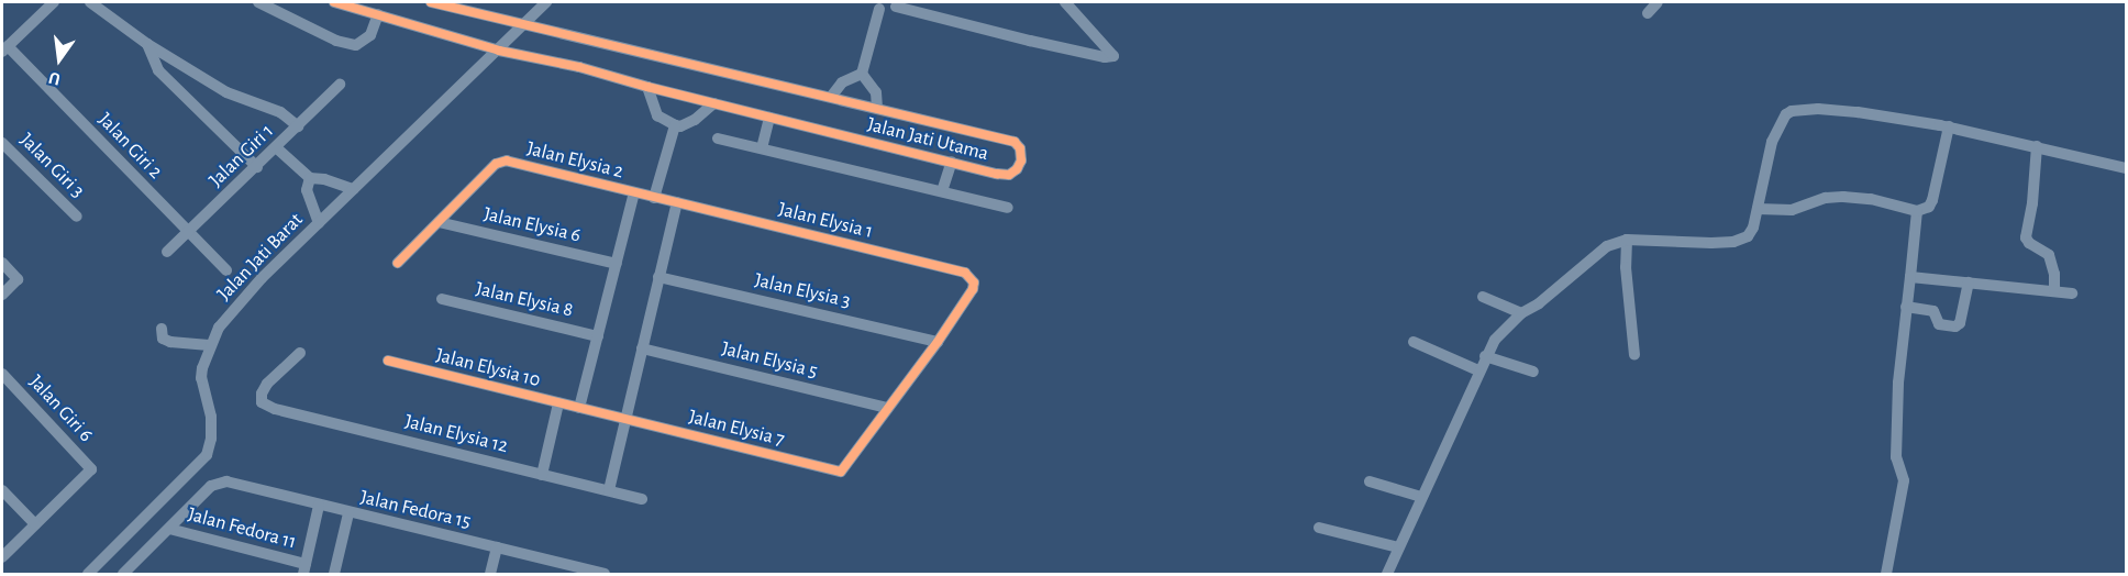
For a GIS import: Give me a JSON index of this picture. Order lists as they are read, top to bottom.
{
  "streets": {
    "street": [
      "Jalan Jati Utama",
      "Jalan Giri 2",
      "Jalan Giri 1",
      "Jalan Elysia 2",
      "Jalan Giri 3",
      "Jalan Elysia 1",
      "Jalan Elysia 6",
      "Jalan Jati Barat",
      "Jalan Elysia 3",
      "Jalan Elysia 8",
      "Jalan Elysia 5",
      "Jalan Elysia 10",
      "Jalan Giri 6",
      "Jalan Elysia 7",
      "Jalan Elysia 12",
      "Jalan Fedora 15",
      "Jalan Fedora 11"
    ]
  },
  "crossings": [
    ["Jalan Jati Utama", "Jalan Jati Barat"],
    ["Jalan Giri 2", "Jalan Giri 1"],
    ["Jalan Elysia 2", "Jalan Elysia 1"],
    ["Jalan Elysia 2", "Jalan Elysia 6"],
    ["Jalan Elysia 1", "Jalan Elysia 3"],
    ["Jalan Elysia 5", "Jalan Elysia 7"],
    ["Jalan Elysia 10", "Jalan Elysia 7"],
    ["Jalan Fedora 15", "Jalan Fedora 11"]
  ],
  "north": "bottom"
}
